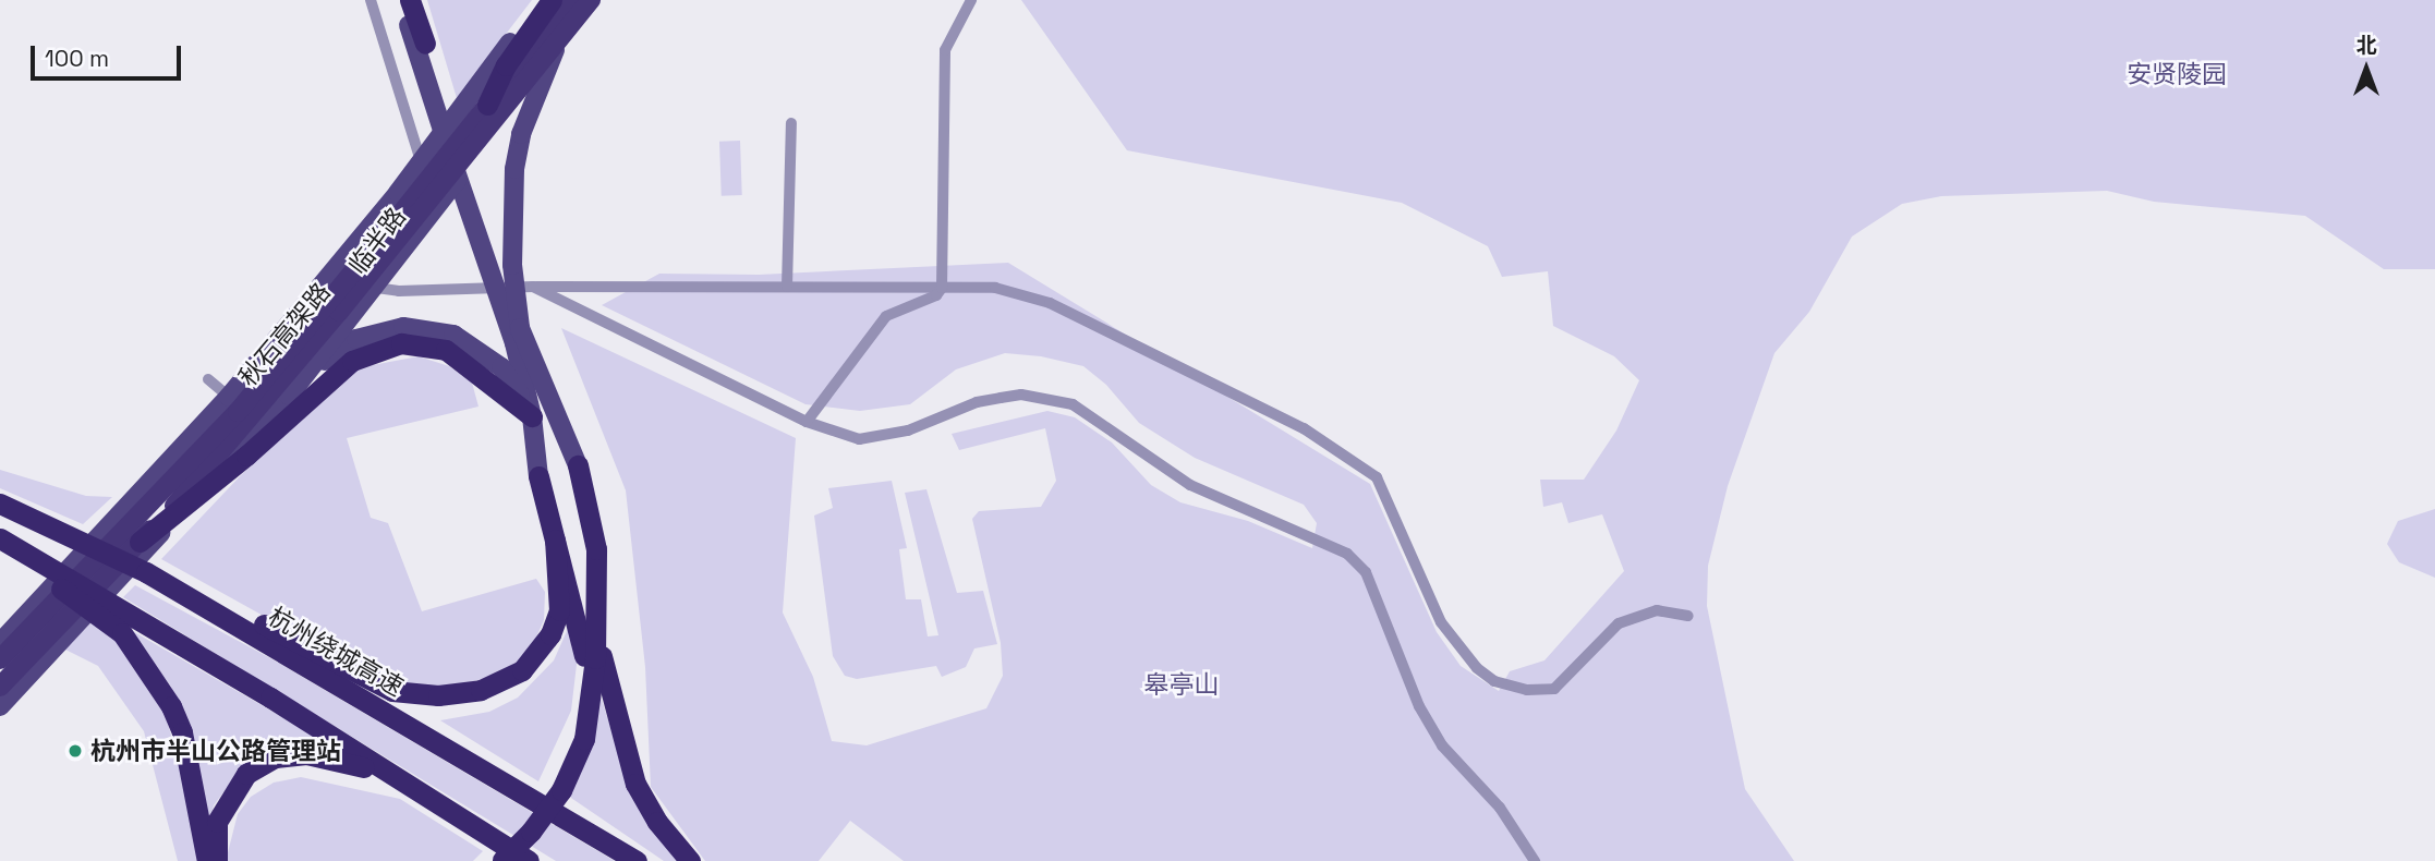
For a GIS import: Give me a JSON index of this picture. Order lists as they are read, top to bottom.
{
  "streets": {
    "highway": ["秋石高架路", "杭州绕城高速"],
    "main road": ["临半路"]
  },
  "parks": ["安贤陵园", "皋亭山"],
  "places": ["杭州市半山公路管理站"],
  "scale_bar": "100 m",
  "north": "top"
}
